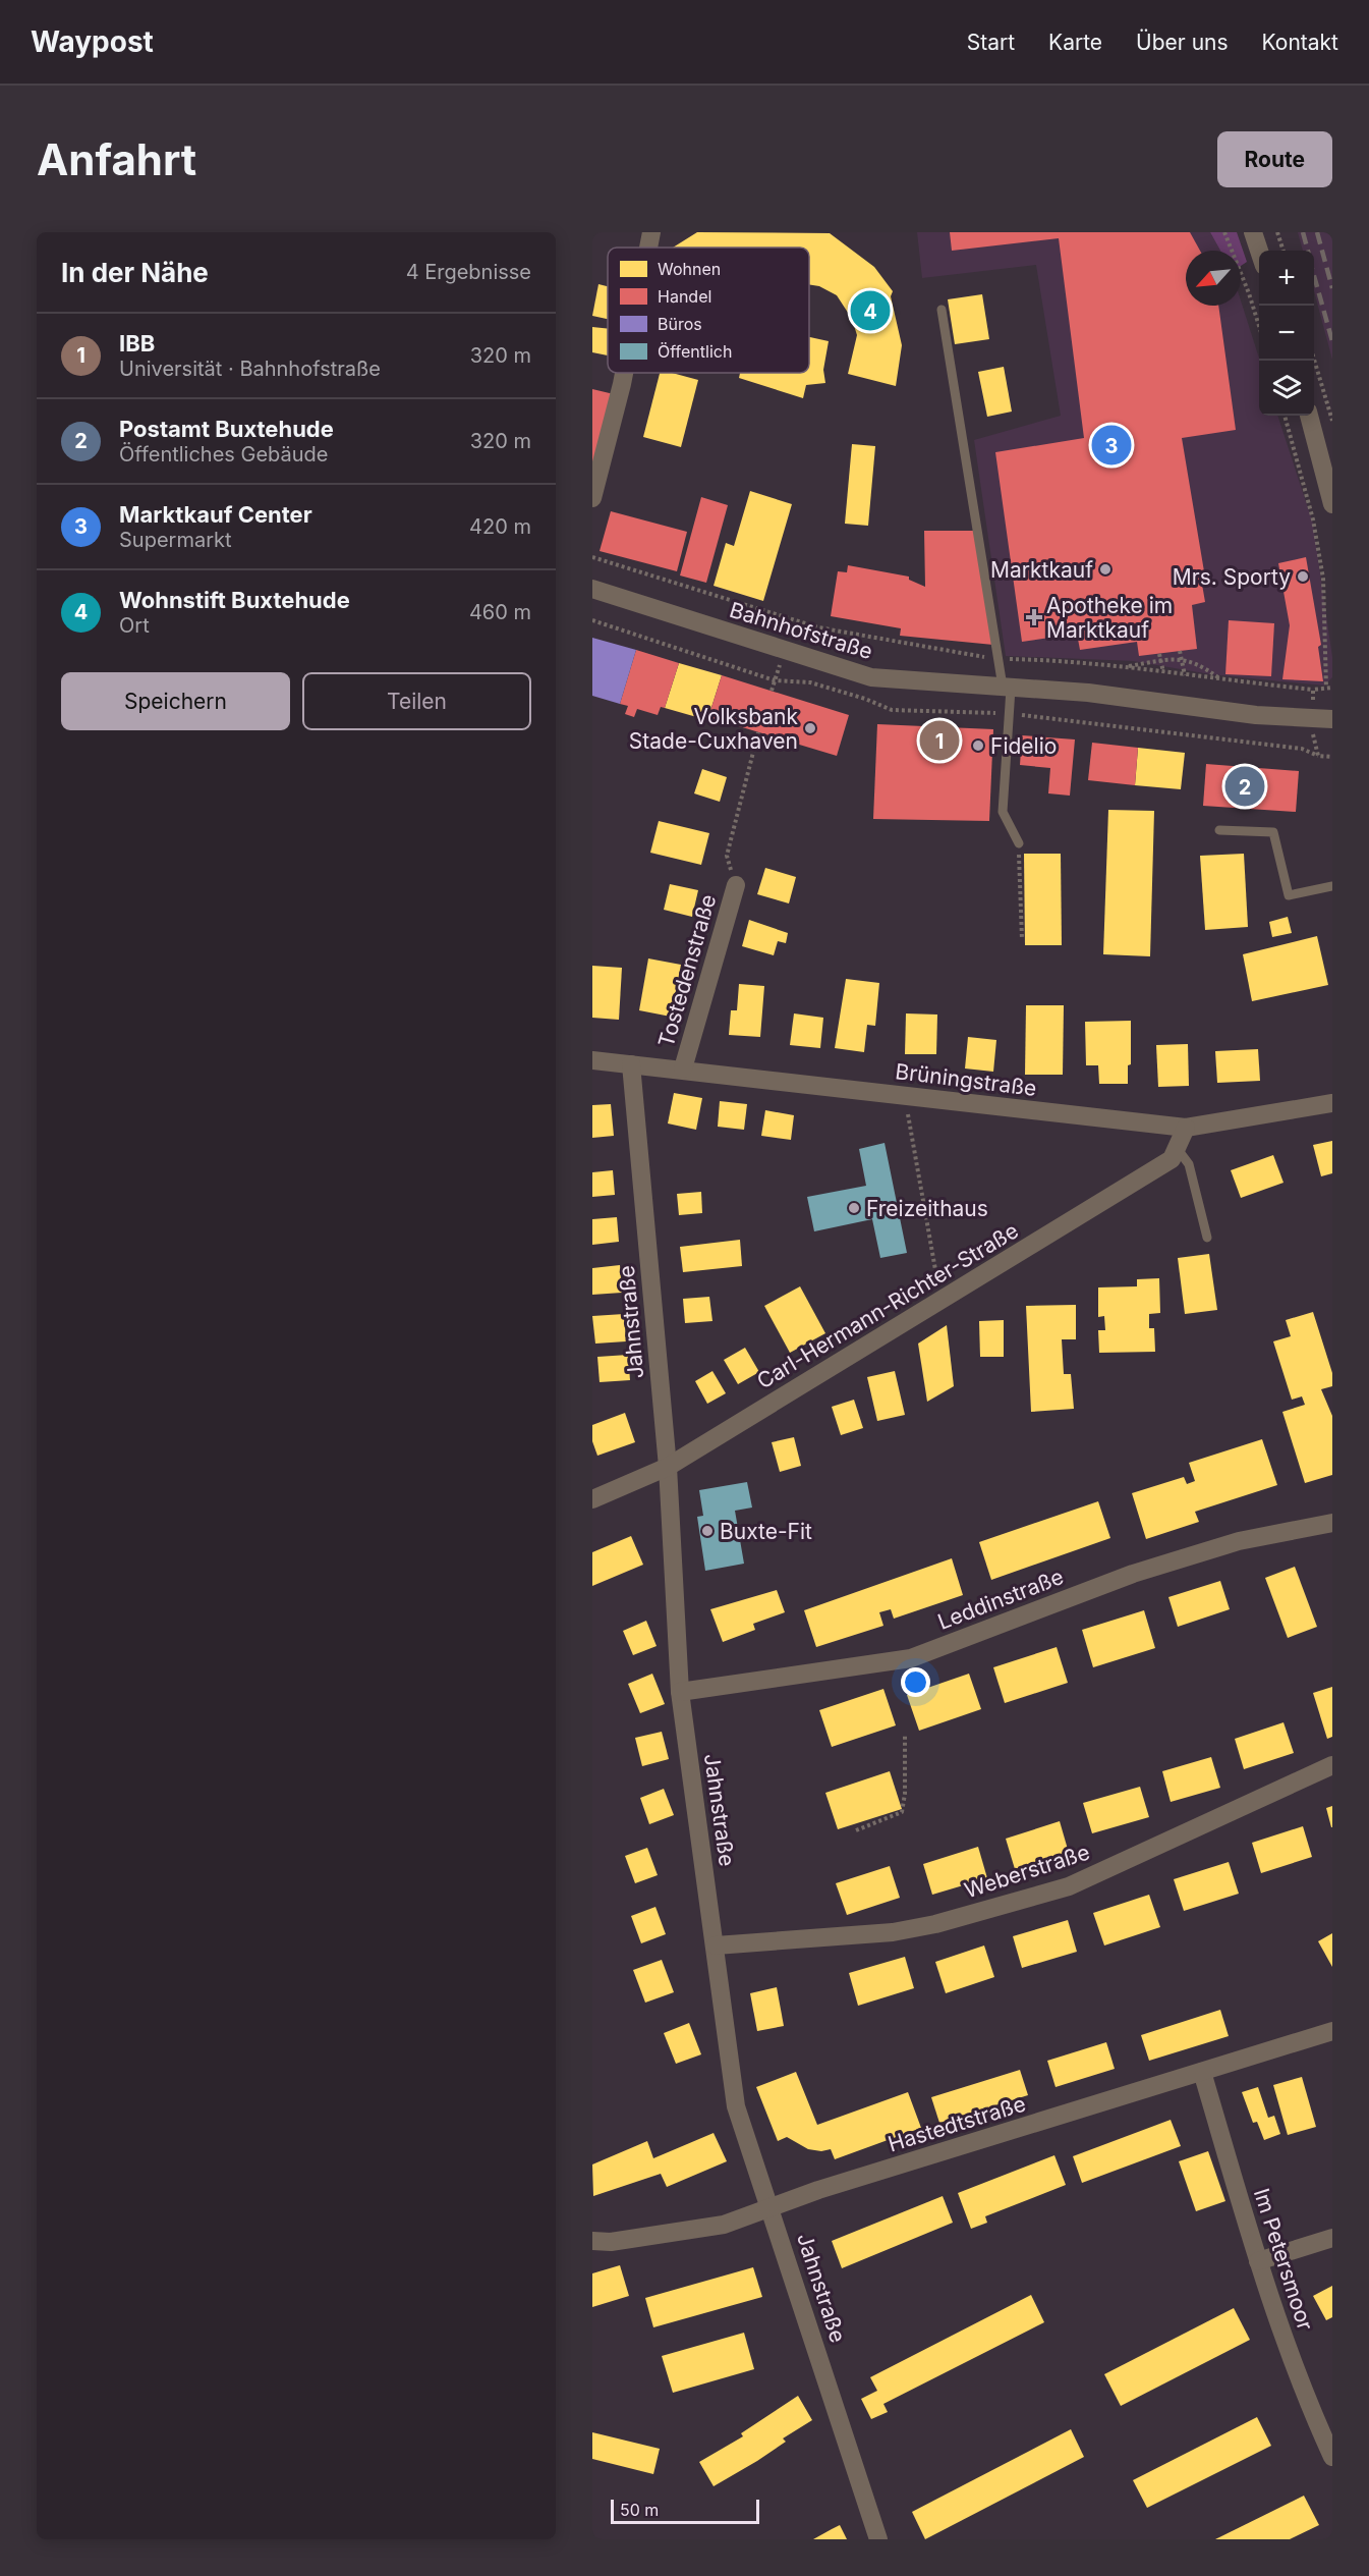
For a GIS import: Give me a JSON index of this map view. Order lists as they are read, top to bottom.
{
  "streets": {
    "street": [
      "Bahnhofstraße",
      "Tostedenstraße",
      "Brüningstraße",
      "Carl-Hermann-Richter-Straße",
      "Jahnstraße",
      "Leddinstraße",
      "Weberstraße",
      "Hastedtstraße",
      "Im Petersmoor"
    ]
  },
  "crossings": [
    ["Tostedenstraße", "Brüningstraße"],
    ["Brüningstraße", "Carl-Hermann-Richter-Straße"],
    ["Brüningstraße", "Jahnstraße"],
    ["Carl-Hermann-Richter-Straße", "Jahnstraße"],
    ["Jahnstraße", "Leddinstraße"],
    ["Jahnstraße", "Weberstraße"],
    ["Jahnstraße", "Hastedtstraße"],
    ["Hastedtstraße", "Im Petersmoor"]
  ],
  "places": {
    "other": [
      "Marktkauf",
      "Mrs. Sporty",
      "Volksbank Stade-Cuxhaven",
      "Fidelio",
      "Freizeithaus",
      "Buxte-Fit"
    ],
    "health": ["Apotheke im Marktkauf"]
  },
  "legend": [
    "Wohnen",
    "Handel",
    "Büros",
    "Öffentlich"
  ],
  "scale_bar": "50 m",
  "north": "bottom left",
  "page": {
    "header": "Waypost",
    "nav": [
      "Start",
      "Karte",
      "Über uns",
      "Kontakt"
    ],
    "buttons": [
      "Route",
      ["Speichern", "Teilen"]
    ],
    "title": "Anfahrt",
    "heading": ["In der Nähe", "4 Ergebnisse"],
    "map_buttons": ["+", "−"],
    "pins": [
      "4",
      "3",
      "1",
      "2"
    ],
    "list": [
      {
        "mark": "1",
        "name": "IBB",
        "note": "Universität · Bahnhofstraße",
        "value": "320 m"
      },
      {
        "mark": "2",
        "name": "Postamt Buxtehude",
        "note": "Öffentliches Gebäude",
        "value": "320 m"
      },
      {
        "mark": "3",
        "name": "Marktkauf Center",
        "note": "Supermarkt",
        "value": "420 m"
      },
      {
        "mark": "4",
        "name": "Wohnstift Buxtehude",
        "note": "Ort",
        "value": "460 m"
      }
    ],
    "scale": "50 m"
  }
}
